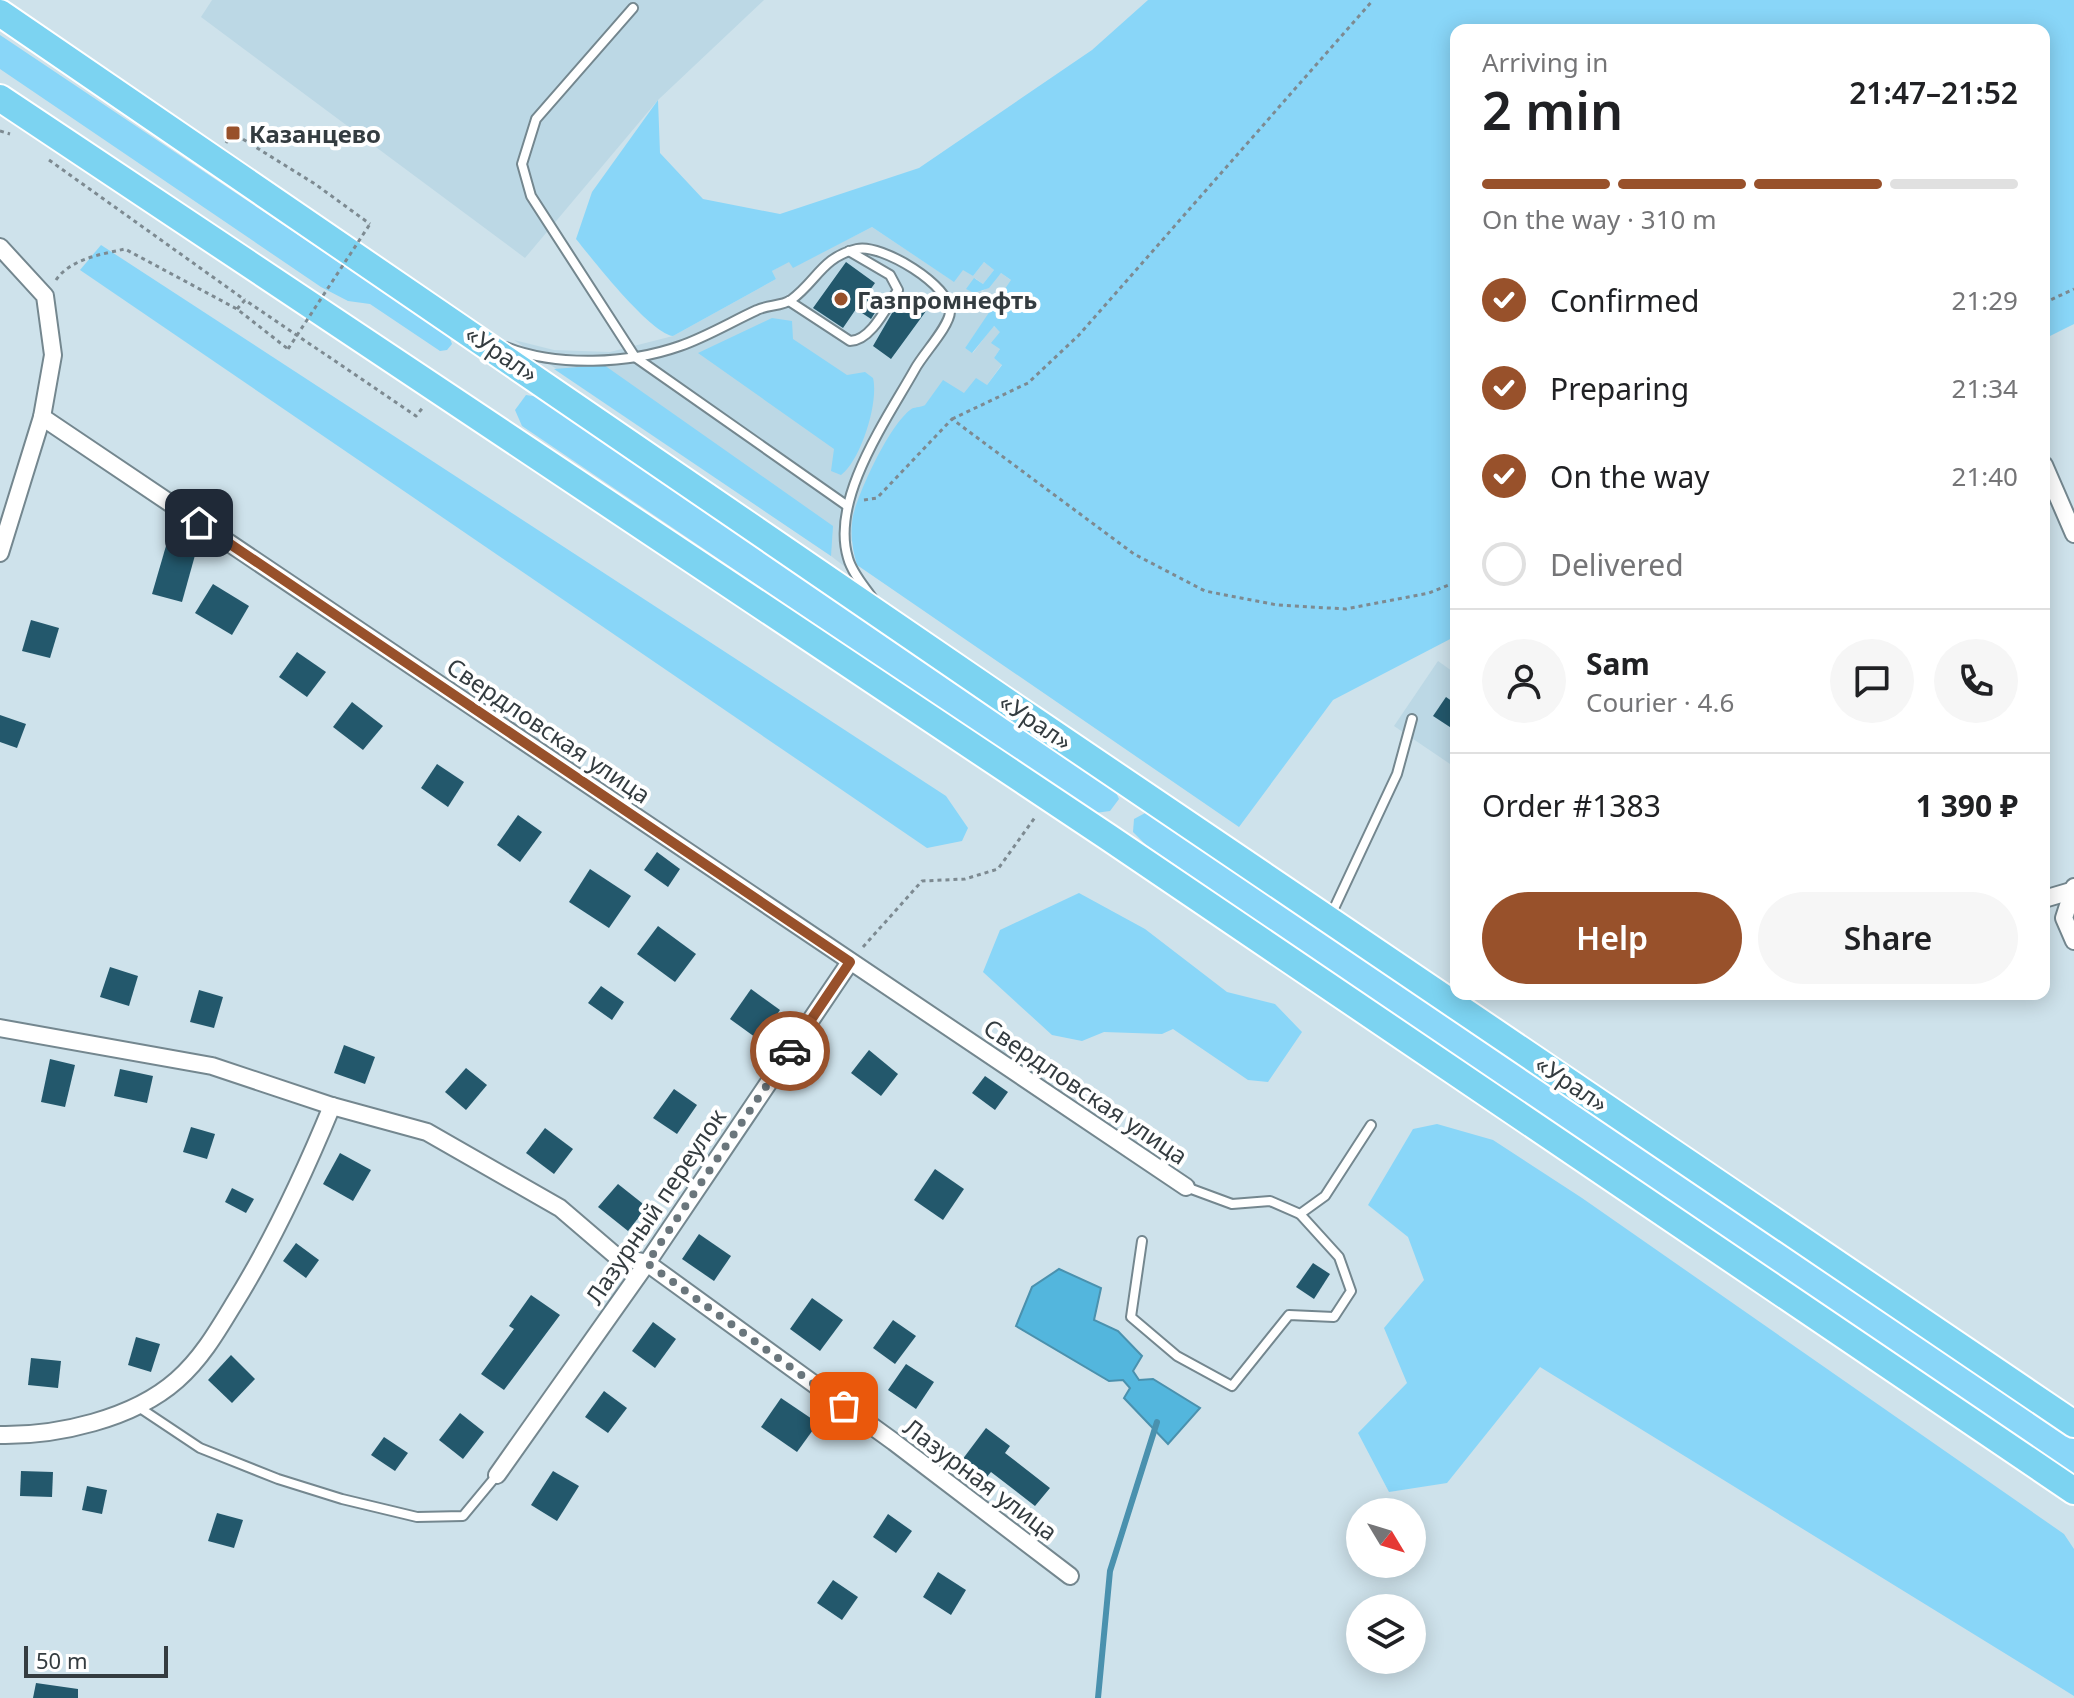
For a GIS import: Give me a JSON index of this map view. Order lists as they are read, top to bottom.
{
  "streets": {
    "main road": ["«Урал»"],
    "street": ["Свердловская улица", "Лазурный переулок", "Лазурная улица"]
  },
  "crossings": [
    ["Свердловская улица", "Лазурный переулок"],
    ["Лазурный переулок", "Лазурная улица"]
  ],
  "places": {
    "transit": ["Казанцево"],
    "other": ["Газпромнефть"]
  },
  "scale_bar": "50 m",
  "north": "bottom right",
  "page": {
    "heading": ["2 min", "Arriving in", "21:47–21:52"],
    "panel": [
      "Sam",
      "Courier · 4.6",
      "Order #1383",
      "1 390 ₽"
    ],
    "bar": "On the way · 310 m",
    "list": [
      ["Confirmed", "21:29"],
      ["Preparing", "21:34"],
      ["On the way", "21:40"],
      "Delivered"
    ],
    "buttons": ["Help", "Share"],
    "scale": "50 m"
  }
}
